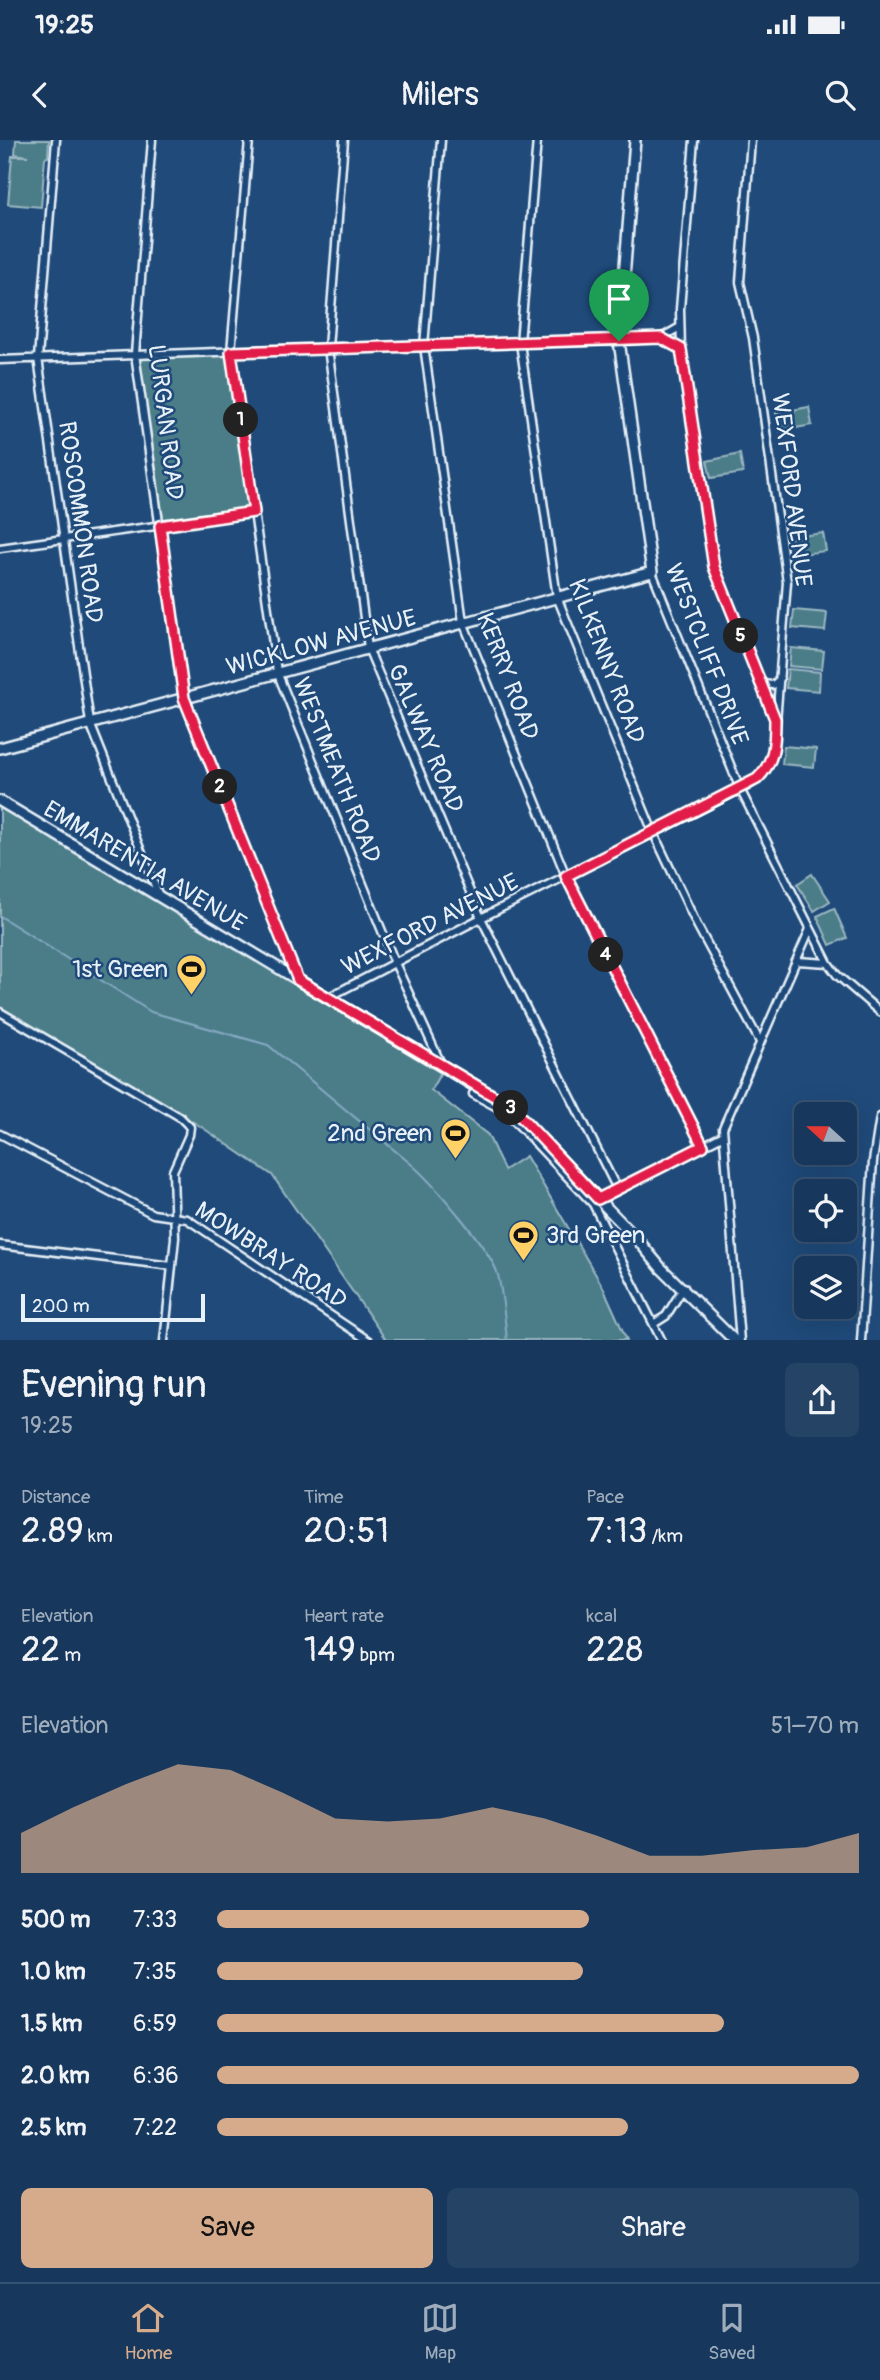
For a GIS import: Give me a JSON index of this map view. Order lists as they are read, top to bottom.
{
  "streets": {
    "street": [
      "LURGAN ROAD",
      "WEXFORD AVENUE",
      "ROSCOMMON ROAD",
      "WICKLOW AVENUE",
      "WESTCLIFF DRIVE",
      "KILKENNY ROAD",
      "KERRY ROAD",
      "GALWAY ROAD",
      "WESTMEATH ROAD",
      "EMMARENTIA AVENUE",
      "MOWBRAY ROAD"
    ]
  },
  "crossings": [
    ["LURGAN ROAD", "WICKLOW AVENUE"],
    ["LURGAN ROAD", "EMMARENTIA AVENUE"],
    ["WEXFORD AVENUE", "WESTCLIFF DRIVE"],
    ["WEXFORD AVENUE", "KILKENNY ROAD"],
    ["WEXFORD AVENUE", "KERRY ROAD"],
    ["WEXFORD AVENUE", "GALWAY ROAD"],
    ["WEXFORD AVENUE", "WESTMEATH ROAD"],
    ["WEXFORD AVENUE", "EMMARENTIA AVENUE"],
    ["ROSCOMMON ROAD", "WICKLOW AVENUE"],
    ["ROSCOMMON ROAD", "EMMARENTIA AVENUE"],
    ["WICKLOW AVENUE", "WESTCLIFF DRIVE"],
    ["WICKLOW AVENUE", "KILKENNY ROAD"],
    ["WICKLOW AVENUE", "KERRY ROAD"],
    ["WICKLOW AVENUE", "GALWAY ROAD"],
    ["WICKLOW AVENUE", "WESTMEATH ROAD"],
    ["WESTMEATH ROAD", "EMMARENTIA AVENUE"]
  ],
  "places": {
    "sports": ["1st Green", "2nd Green", "3rd Green"]
  },
  "scale_bar": "200 m",
  "north": "left",
  "page": {
    "status": "19:25",
    "header": "Milers",
    "pins": [
      "1",
      "5",
      "2",
      "4",
      "3"
    ],
    "scale": "200 m",
    "heading": ["Evening run", "19:25"],
    "stats": [
      ["Distance", "2.89 km"],
      ["Time", "20:51"],
      ["Pace", "7:13 /km"],
      ["Elevation", "22 m"],
      ["Heart rate", "149 bpm"],
      ["kcal", "228"]
    ],
    "chart": ["Elevation", "51–70 m"],
    "list": [
      {
        "name": "500 m",
        "note": "7:33"
      },
      {
        "name": "1.0 km",
        "note": "7:35"
      },
      {
        "name": "1.5 km",
        "note": "6:59"
      },
      {
        "name": "2.0 km",
        "note": "6:36"
      },
      {
        "name": "2.5 km",
        "note": "7:22"
      }
    ],
    "buttons": ["Save", "Share"],
    "tabs": ["Home", "Map", "Saved"]
  }
}
